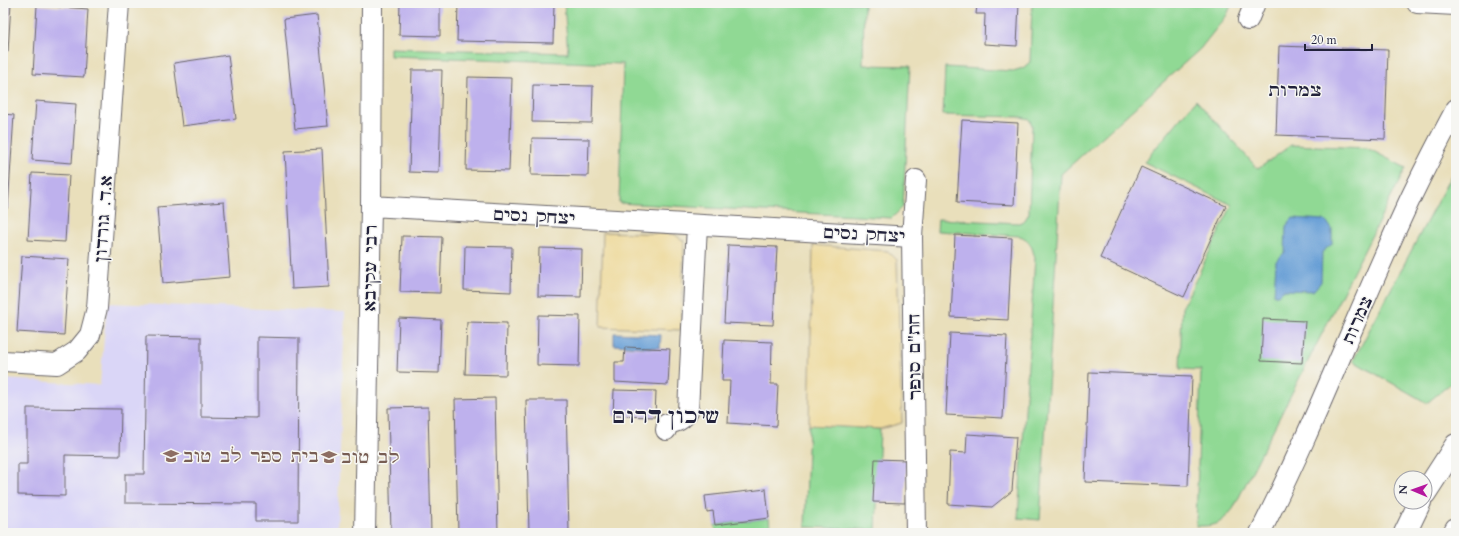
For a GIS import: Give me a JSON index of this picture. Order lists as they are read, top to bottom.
{
  "streets": {
    "street": [
      "יצחק נסים",
      "א.ד. גורדון",
      "רבי עקיבא",
      "צמרות",
      "חת\"ם סופר"
    ]
  },
  "crossings": [
    ["יצחק נסים", "רבי עקיבא"],
    ["יצחק נסים", "חת\"ם סופר"]
  ],
  "districts": ["צמרות", "שיכון דרום"],
  "places": {
    "school or university": ["בית ספר לב טוב", "לב טוב"]
  },
  "scale_bar": "20 m",
  "north": "left"
}
